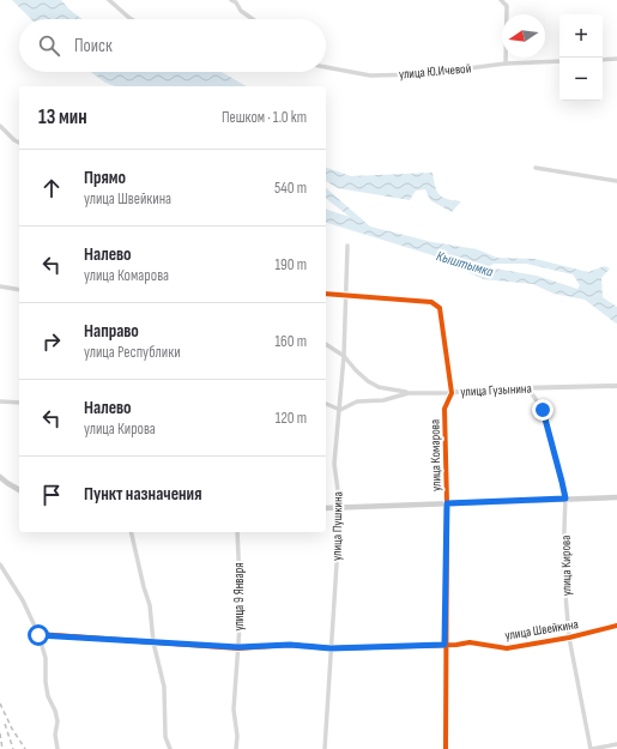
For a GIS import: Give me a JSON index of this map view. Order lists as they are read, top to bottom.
{
  "streets": {
    "street": [
      "улица Ю.Ичевой",
      "улица Гузынина",
      "улица Комарова",
      "улица Пушкина",
      "улица Кирова",
      "улица 9 Января",
      "улица Швейкина"
    ]
  },
  "crossings": [
    ["улица Гузынина", "улица Комарова"],
    ["улица Гузынина", "улица Пушкина"],
    ["улица Гузынина", "улица Кирова"],
    ["улица Комарова", "улица Пушкина"],
    ["улица Комарова", "улица Швейкина"],
    ["улица Пушкина", "улица Швейкина"],
    ["улица Кирова", "улица Швейкина"],
    ["улица 9 Января", "улица Швейкина"]
  ],
  "water": ["Кыштымка"],
  "north": "left",
  "page": {
    "map_buttons": ["+", "−"],
    "search": "Поиск",
    "heading": ["13 мин", "Пешком · 1.0 km"],
    "list": [
      ["Прямо", "улица Швейкина", "540 m"],
      ["Налево", "улица Комарова", "190 m"],
      ["Направо", "улица Республики", "160 m"],
      ["Налево", "улица Кирова", "120 m"],
      "Пункт назначения"
    ]
  }
}
